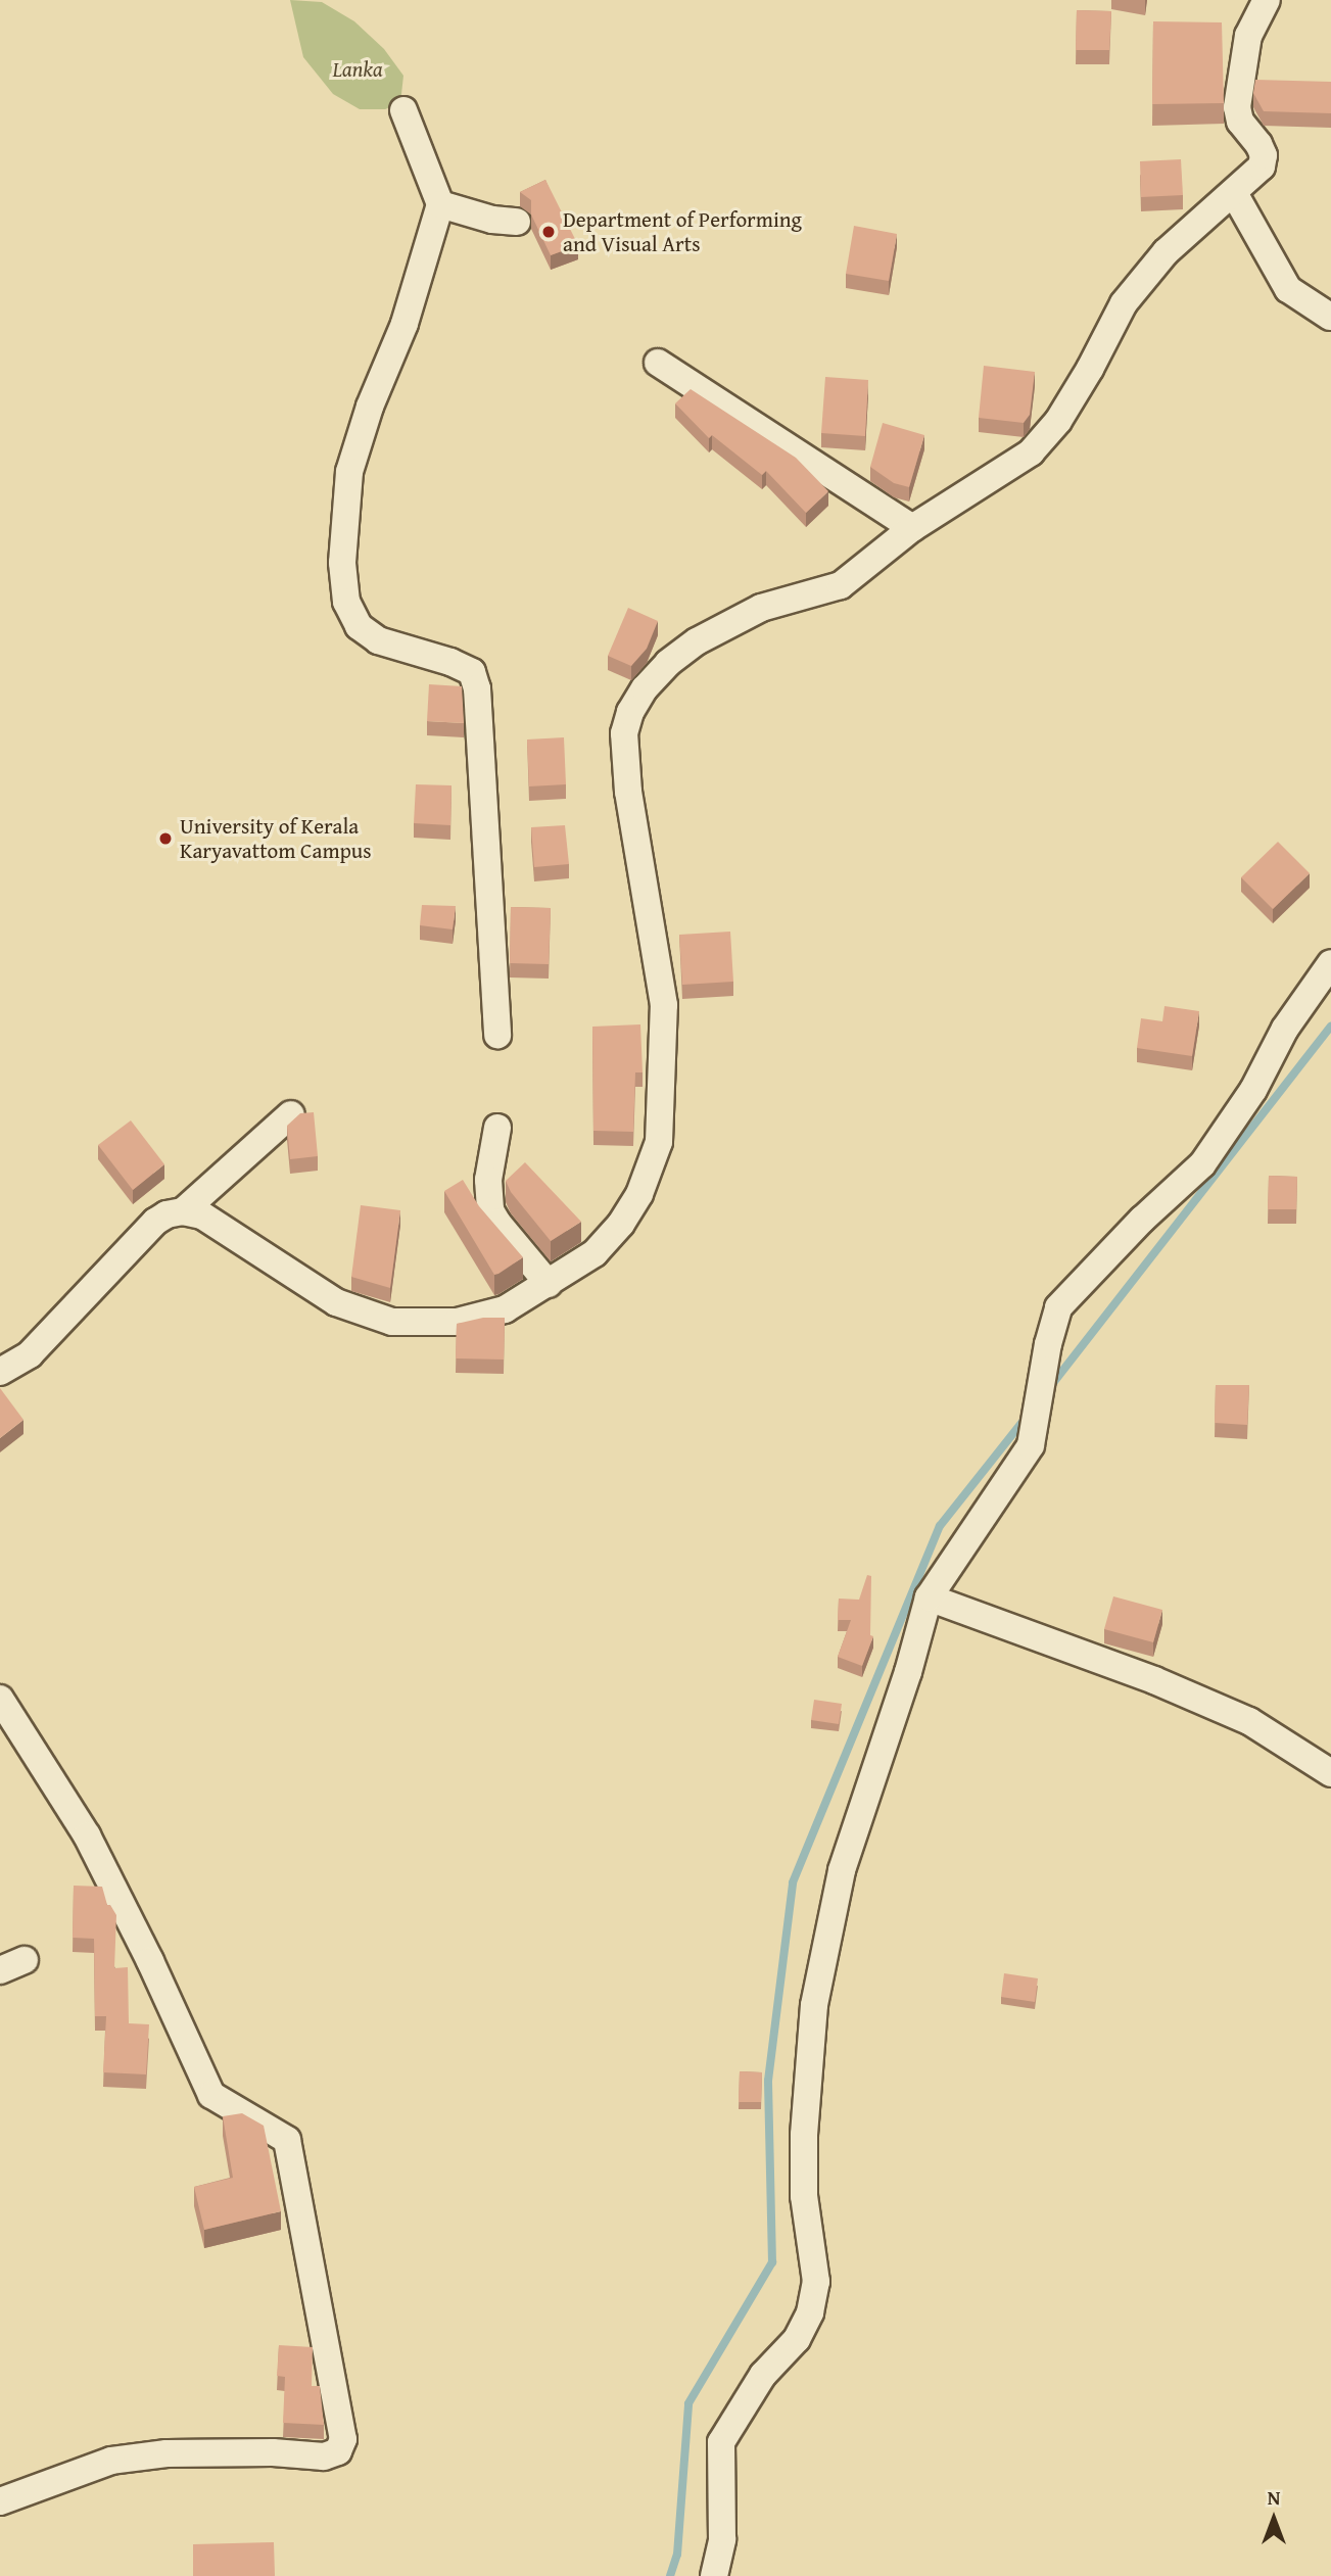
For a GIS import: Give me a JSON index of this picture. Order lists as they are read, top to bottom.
{
  "parks": ["Lanka"],
  "places": ["Department of Performing and Visual Arts", "University of Kerala Karyavattom Campus"],
  "north": "top"
}
